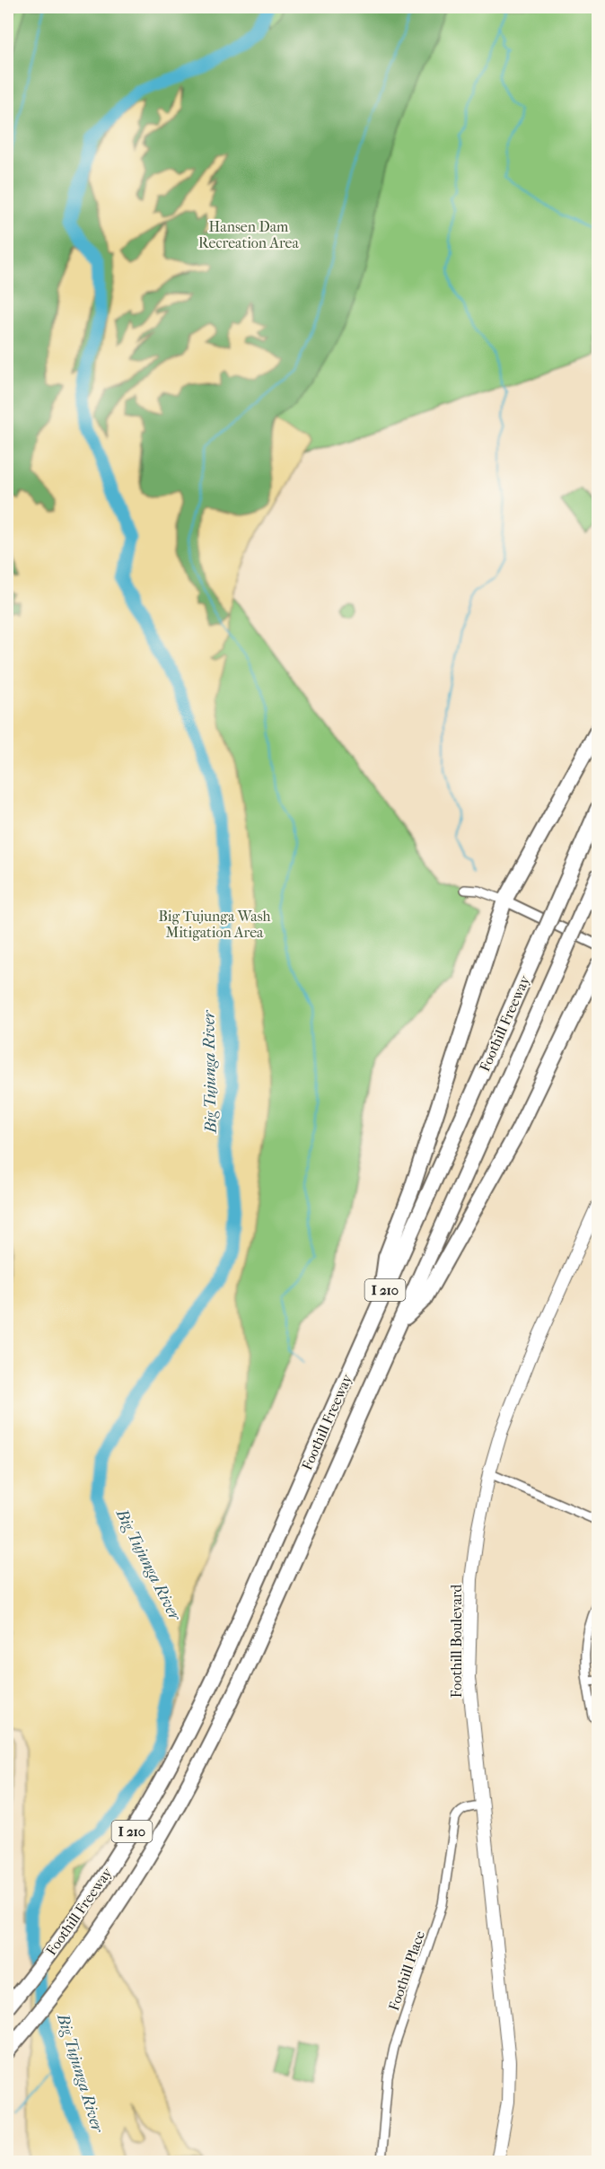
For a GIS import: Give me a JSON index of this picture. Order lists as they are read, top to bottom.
{
  "streets": {
    "highway": ["Foothill Freeway", "I 210"],
    "main road": ["Foothill Boulevard"],
    "street": ["Foothill Place"]
  },
  "crossings": [
    ["Foothill Boulevard", "Foothill Place"]
  ],
  "water": ["Big Tujunga River"],
  "parks": ["Hansen Dam Recreation Area", "Big Tujunga Wash Mitigation Area"]
}
